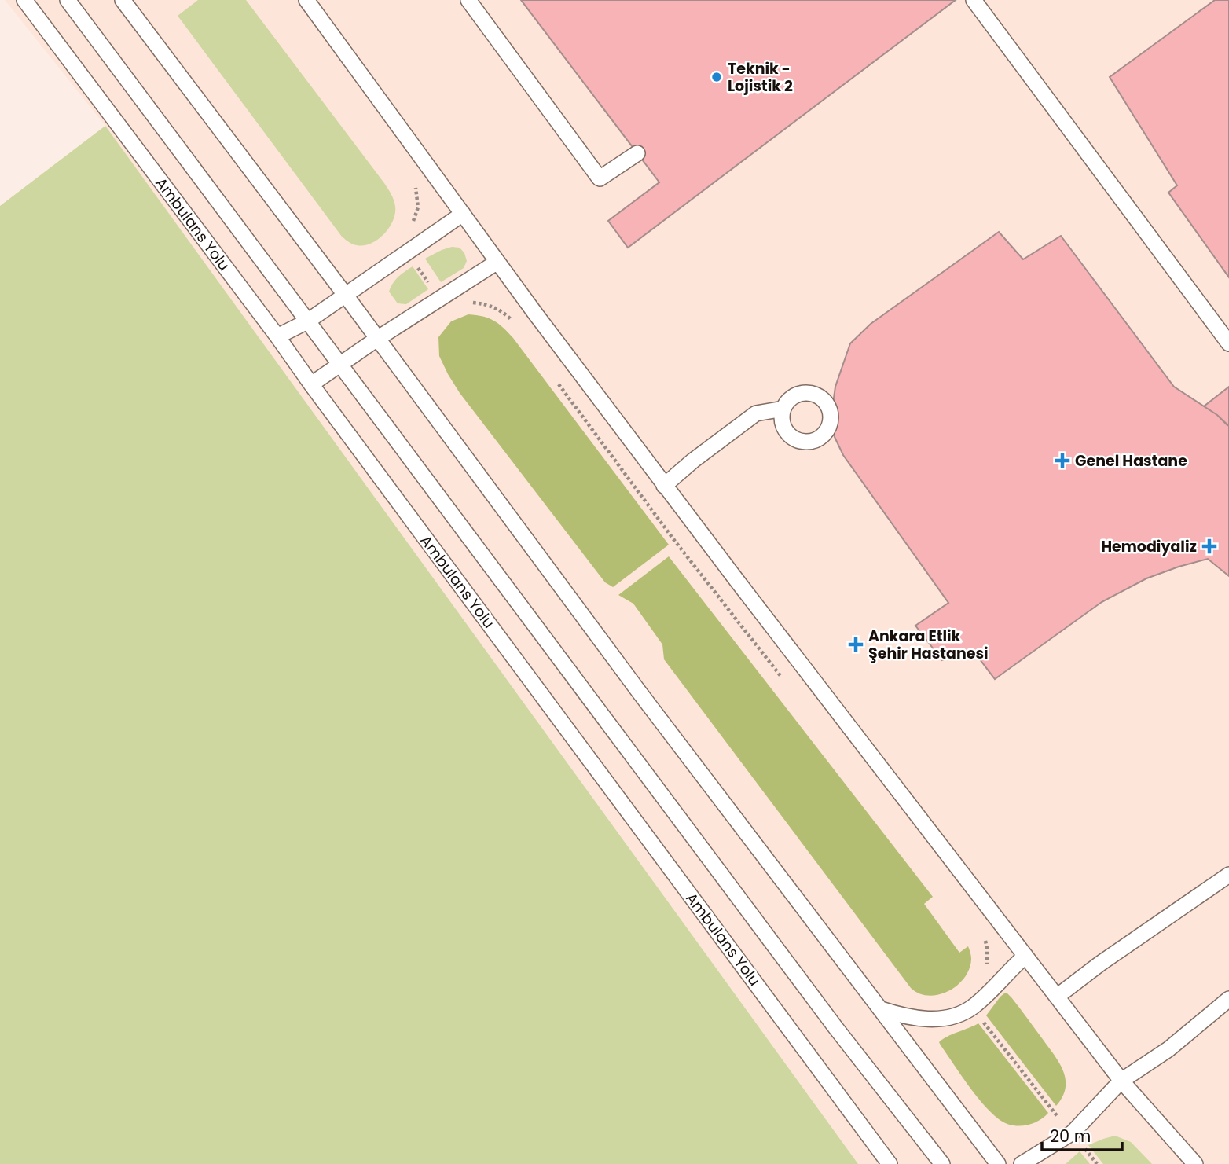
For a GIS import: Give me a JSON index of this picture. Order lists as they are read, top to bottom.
{
  "streets": {
    "lane": ["Ambulans Yolu"]
  },
  "places": {
    "other": ["Teknik - Lojistik 2"],
    "health": ["Genel Hastane", "Hemodiyaliz", "Ankara Etlik Şehir Hastanesi"]
  },
  "scale_bar": "20 m"
}
